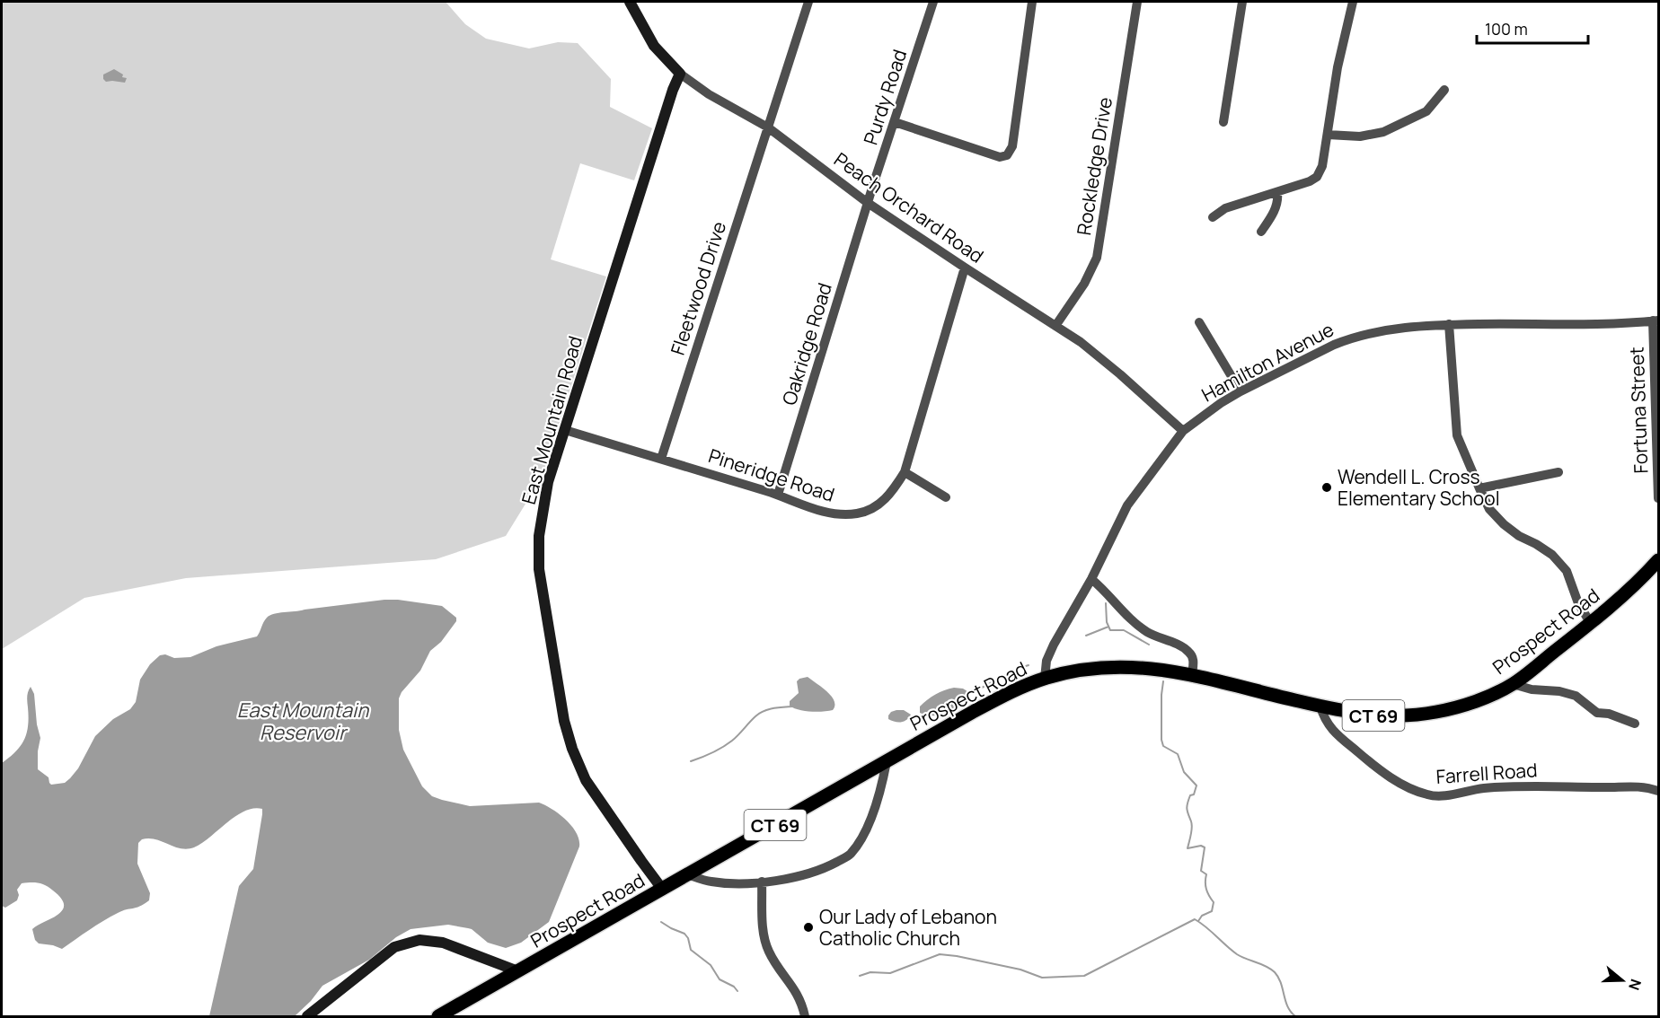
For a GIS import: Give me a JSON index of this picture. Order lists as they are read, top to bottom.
{
  "streets": {
    "main road": ["Prospect Road", "CT 69"],
    "street": [
      "Purdy Road",
      "Rockledge Drive",
      "Peach Orchard Road",
      "Fleetwood Drive",
      "Oakridge Road",
      "Hamilton Avenue",
      "Fortuna Street",
      "East Mountain Road",
      "Pineridge Road",
      "Farrell Road"
    ]
  },
  "crossings": [
    ["Purdy Road", "Peach Orchard Road"],
    ["Purdy Road", "Oakridge Road"],
    ["Rockledge Drive", "Peach Orchard Road"],
    ["Peach Orchard Road", "Fleetwood Drive"],
    ["Peach Orchard Road", "Oakridge Road"],
    ["Peach Orchard Road", "Hamilton Avenue"],
    ["Peach Orchard Road", "East Mountain Road"],
    ["Peach Orchard Road", "Pineridge Road"],
    ["Fleetwood Drive", "Pineridge Road"],
    ["Oakridge Road", "Pineridge Road"],
    ["Hamilton Avenue", "Fortuna Street"],
    ["Hamilton Avenue", "Prospect Road"],
    ["East Mountain Road", "Pineridge Road"],
    ["East Mountain Road", "Prospect Road"],
    ["Prospect Road", "Farrell Road"]
  ],
  "water": ["East Mountain Reservoir"],
  "places": ["Wendell L. Cross Elementary School", "Our Lady of Lebanon Catholic Church"],
  "scale_bar": "100 m",
  "north": "right"
}
